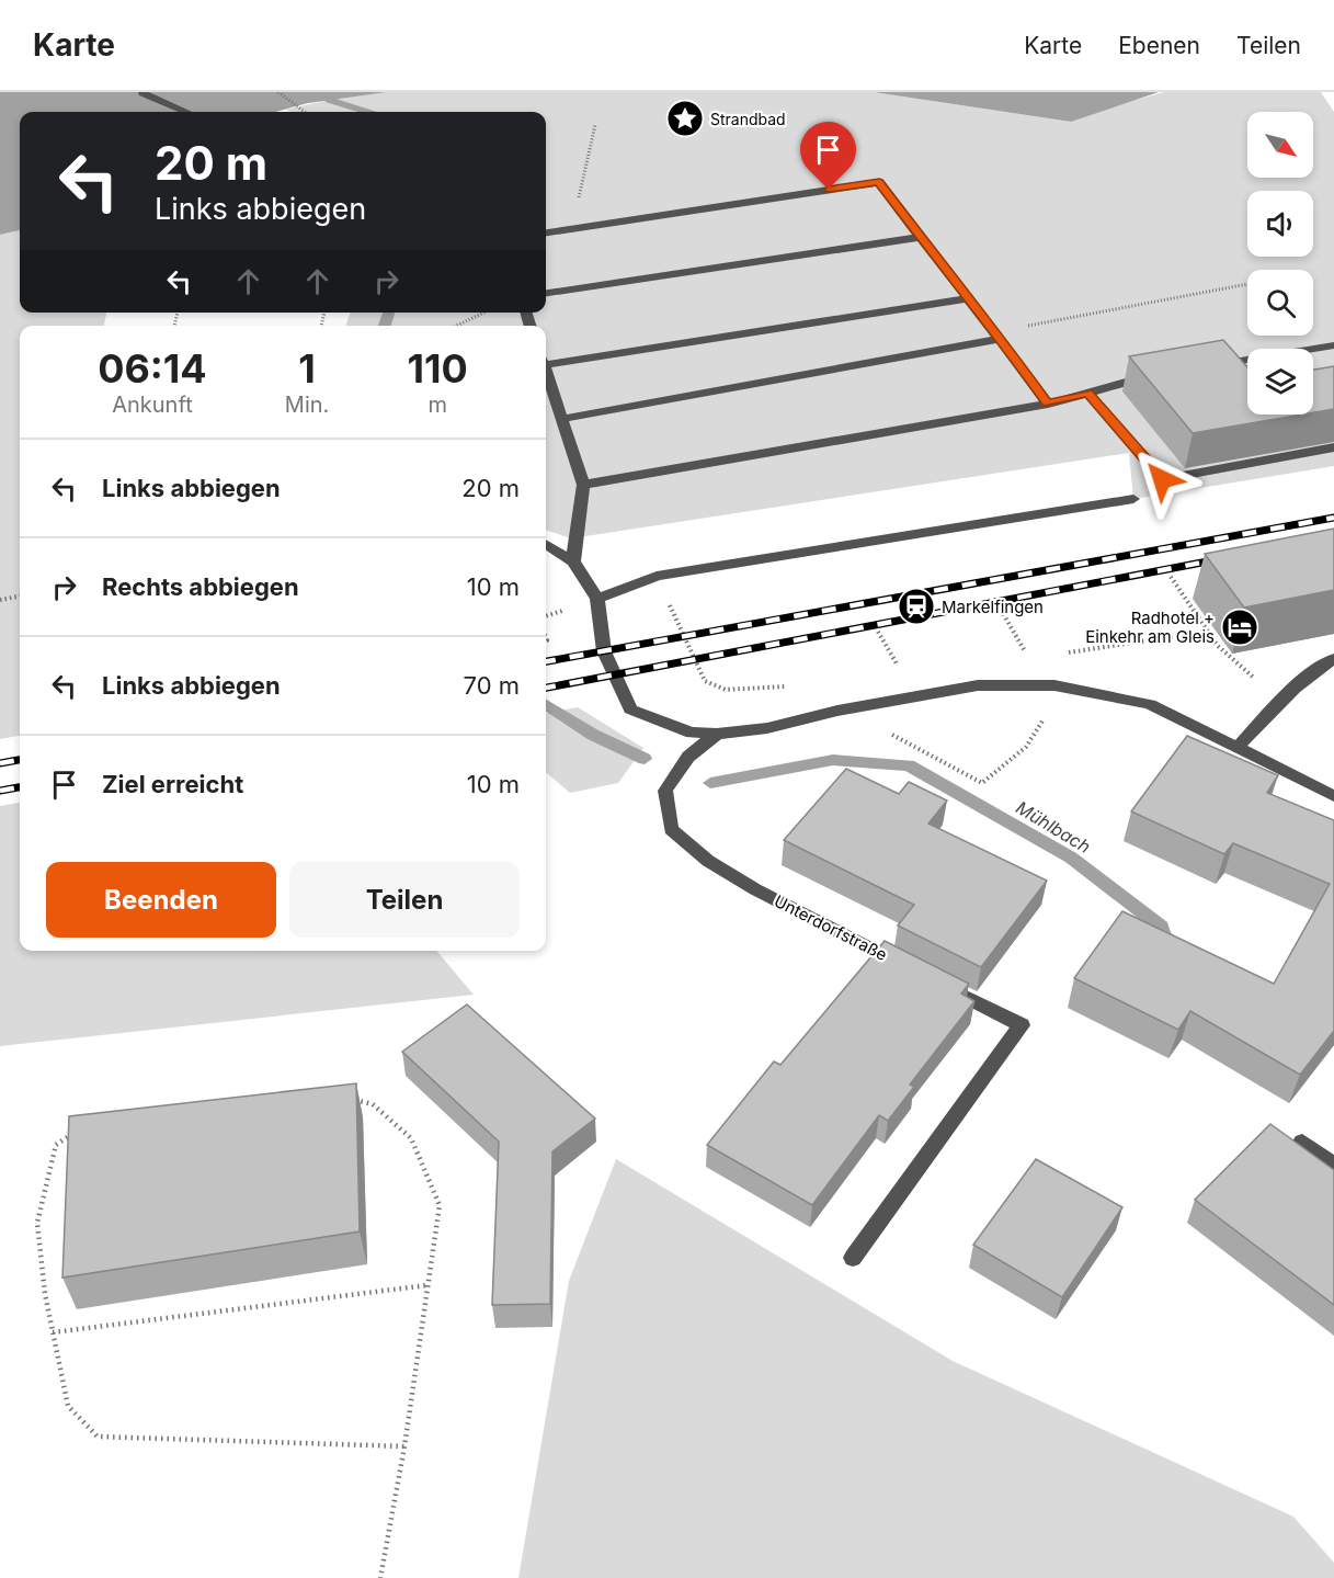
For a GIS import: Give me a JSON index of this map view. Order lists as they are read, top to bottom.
{
  "streets": {
    "street": ["Unterdorfstraße"]
  },
  "water": ["Mühlbach"],
  "places": {
    "place": ["Strandbad"],
    "station": ["Markelfingen"],
    "hotel": ["Radhotel + Einkehr am Gleis"]
  },
  "north": "bottom right",
  "page": {
    "header": "Karte",
    "nav": ["Karte", "Ebenen", "Teilen"],
    "turn": ["20 m", "Links abbiegen"],
    "eta": [
      "06:14",
      "Ankunft",
      "1",
      "Min.",
      "110",
      "m"
    ],
    "list": [
      {
        "name": "Links abbiegen",
        "value": "20 m"
      },
      {
        "name": "Rechts abbiegen",
        "value": "10 m"
      },
      {
        "name": "Links abbiegen",
        "value": "70 m"
      },
      {
        "name": "Ziel erreicht",
        "value": "10 m"
      }
    ],
    "buttons": ["Beenden", "Teilen"]
  }
}
